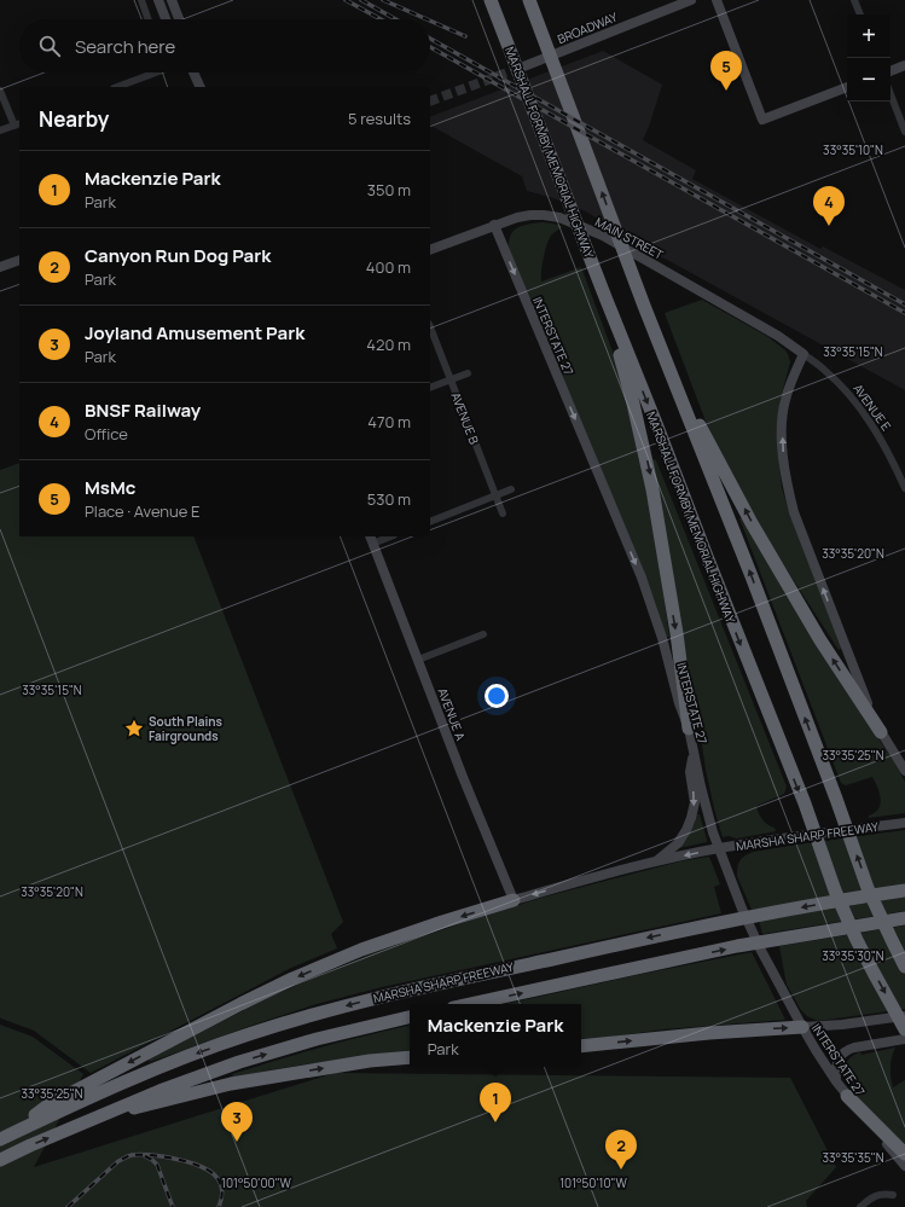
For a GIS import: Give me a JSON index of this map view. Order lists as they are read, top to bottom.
{
  "streets": {
    "highway": ["MARSHALL FORMBY MEMORIAL HIGHWAY", "MARSHA SHARP FREEWAY"],
    "main road": [
      "BROADWAY",
      "MAIN STREET",
      "INTERSTATE 27",
      "AVENUE A"
    ],
    "street": ["AVENUE E", "AVENUE B"]
  },
  "crossings": [
    ["MAIN STREET", "INTERSTATE 27"],
    ["MAIN STREET", "AVENUE E"],
    ["INTERSTATE 27", "MARSHA SHARP FREEWAY"],
    ["AVENUE A", "MARSHA SHARP FREEWAY"]
  ],
  "one_way": ["INTERSTATE 27", "MARSHA SHARP FREEWAY"],
  "places": {
    "place": ["South Plains Fairgrounds"]
  },
  "page": {
    "map_buttons": ["+", "−"],
    "search": "Search here",
    "pins": [
      "5",
      "4",
      "1",
      "3",
      "2"
    ],
    "heading": ["Nearby", "5 results"],
    "list": [
      {
        "mark": "1",
        "name": "Mackenzie Park",
        "note": "Park",
        "value": "350 m"
      },
      {
        "mark": "2",
        "name": "Canyon Run Dog Park",
        "note": "Park",
        "value": "400 m"
      },
      {
        "mark": "3",
        "name": "Joyland Amusement Park",
        "note": "Park",
        "value": "420 m"
      },
      {
        "mark": "4",
        "name": "BNSF Railway",
        "note": "Office",
        "value": "470 m"
      },
      {
        "mark": "5",
        "name": "MsMc",
        "note": "Place · Avenue E",
        "value": "530 m"
      }
    ],
    "popup": ["Mackenzie Park", "Park"]
  },
  "coordinates": [
    "33°35'10\"N",
    "33°35'15\"N",
    "33°35'20\"N",
    "33°35'25\"N",
    "33°35'30\"N",
    "33°35'35\"N",
    "101°50'00\"W",
    "101°50'10\"W"
  ]
}
